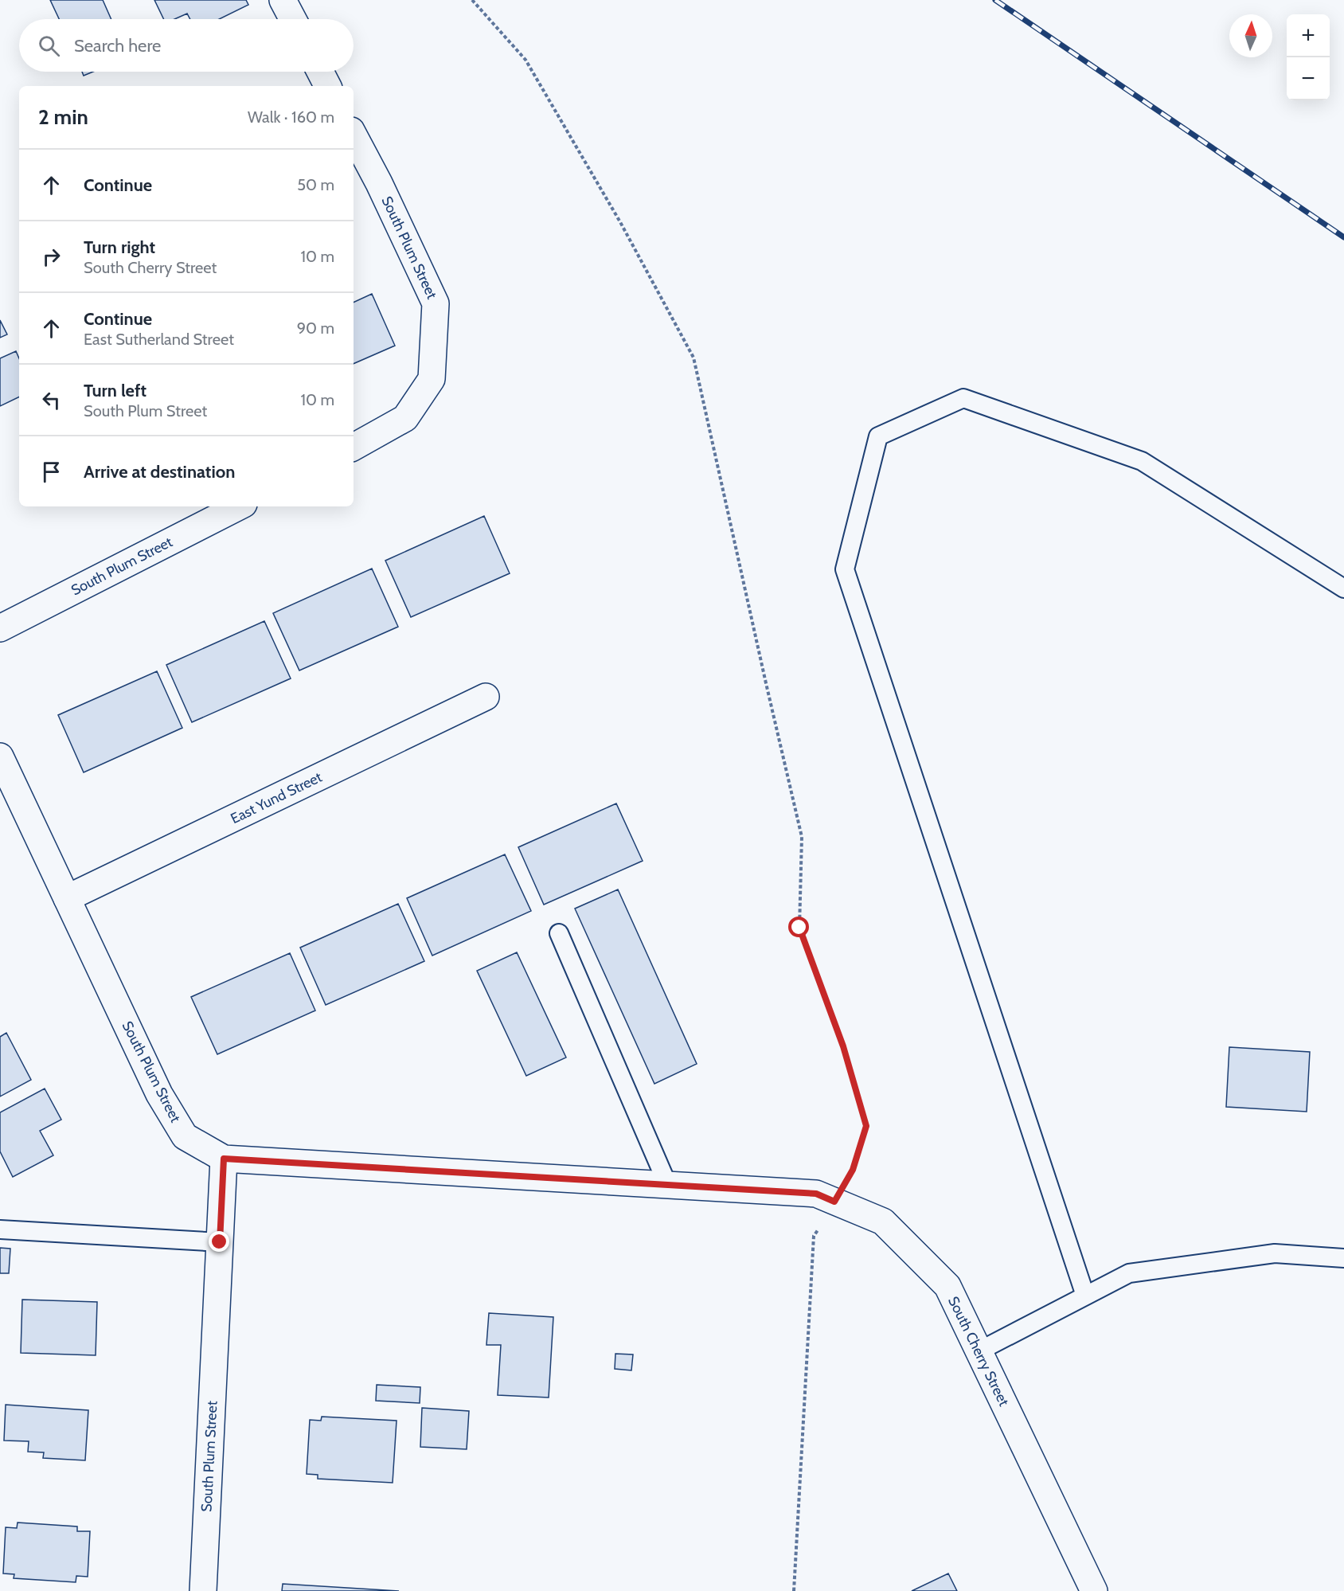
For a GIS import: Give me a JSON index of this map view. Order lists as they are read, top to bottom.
{
  "streets": {
    "street": ["South Plum Street", "East Yund Street", "South Cherry Street"]
  },
  "crossings": [
    ["South Plum Street", "East Yund Street"],
    ["South Plum Street", "South Cherry Street"]
  ],
  "north": "top",
  "page": {
    "map_buttons": ["+", "−"],
    "search": "Search here",
    "heading": ["2 min", "Walk · 160 m"],
    "list": [
      ["Continue", "50 m"],
      ["Turn right", "South Cherry Street", "10 m"],
      ["Continue", "East Sutherland Street", "90 m"],
      ["Turn left", "South Plum Street", "10 m"],
      "Arrive at destination"
    ]
  }
}
